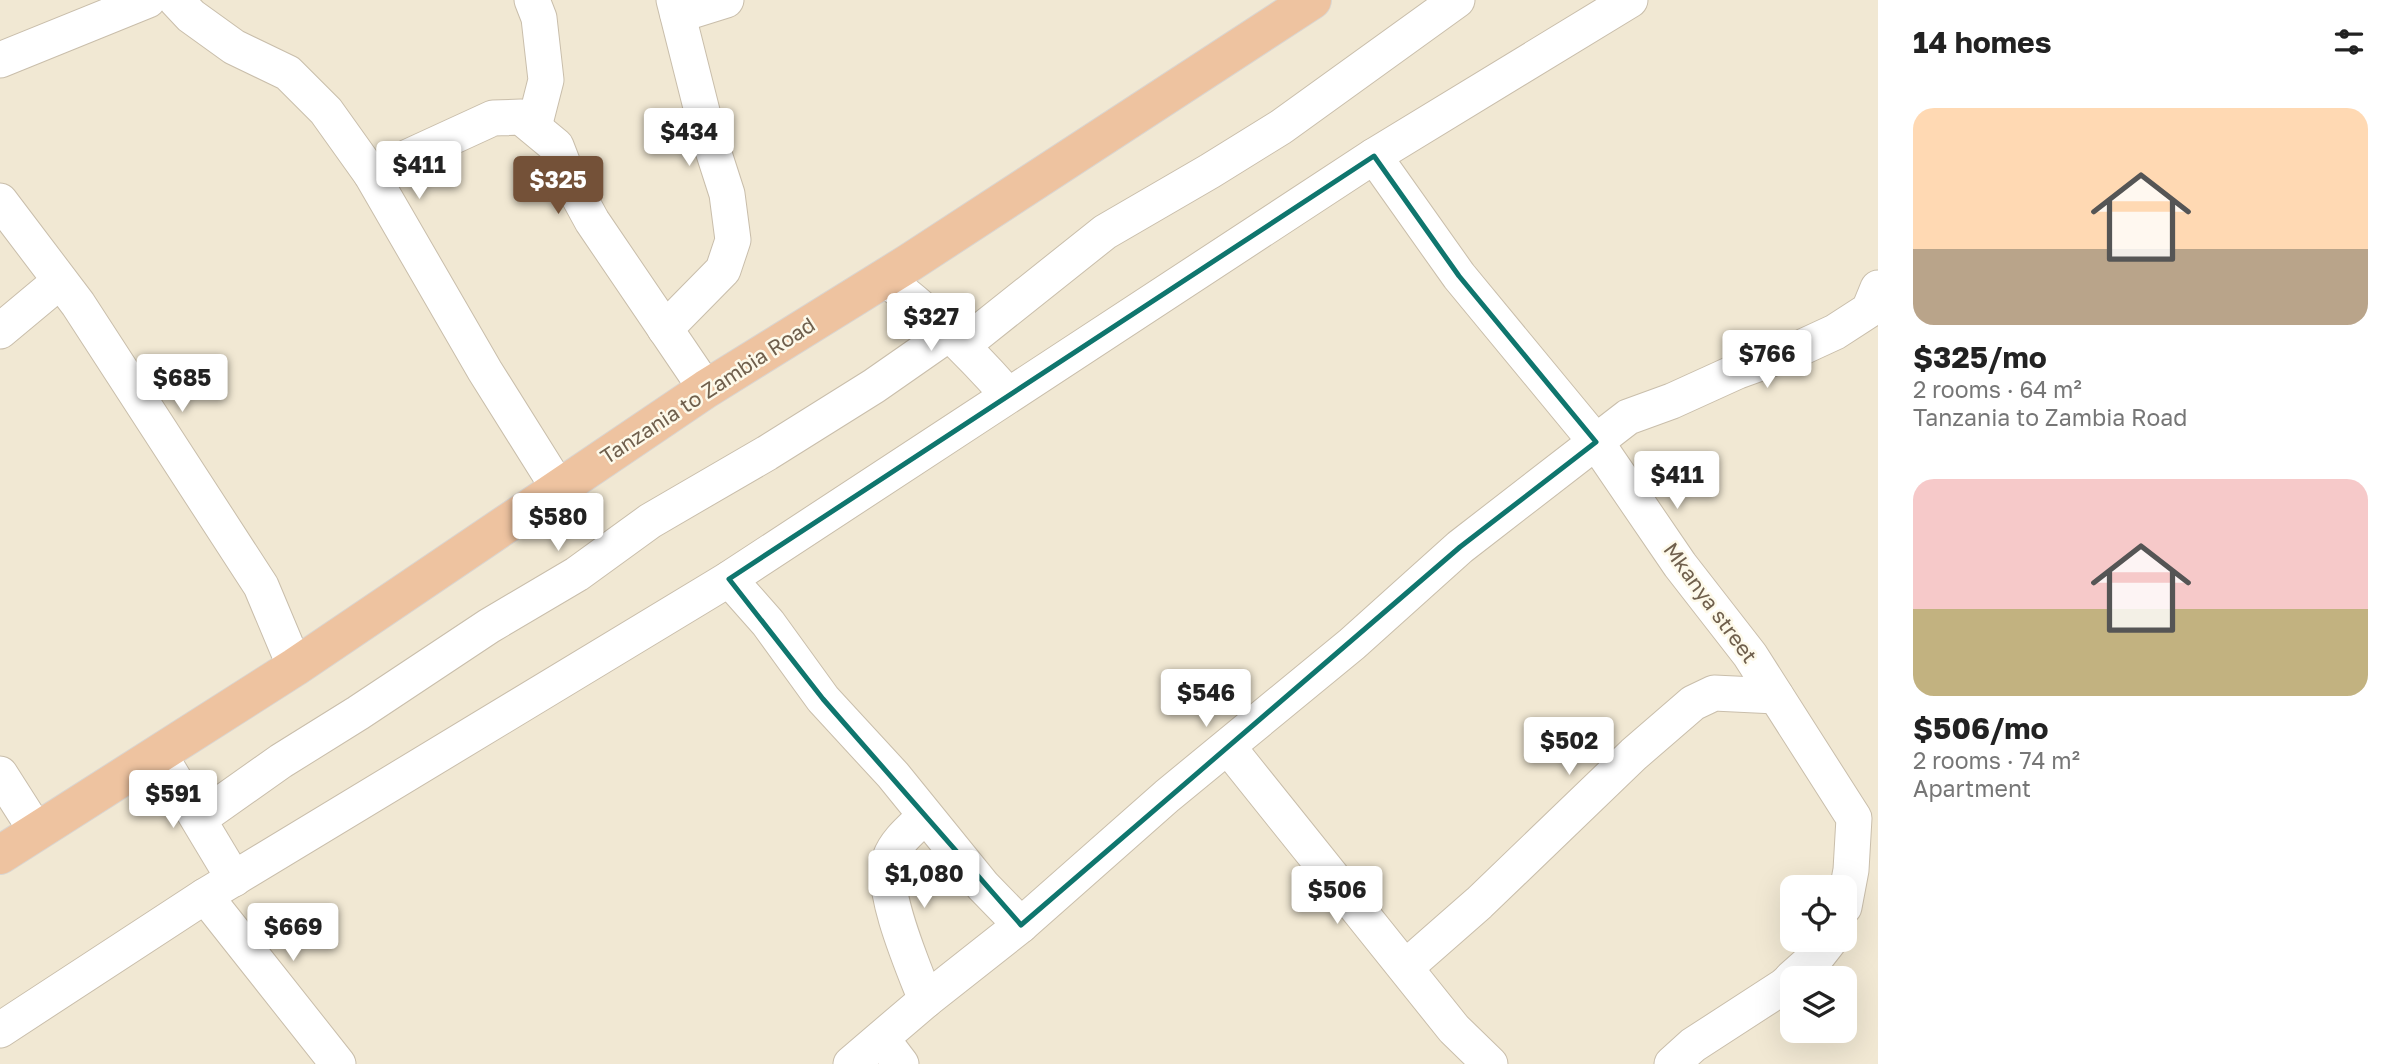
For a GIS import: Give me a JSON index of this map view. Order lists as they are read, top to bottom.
{
  "streets": {
    "highway": ["Tanzania to Zambia Road"],
    "street": ["Mkanya street"]
  },
  "page": {
    "heading": "14 homes",
    "list": [
      {
        "name": "$325/mo",
        "note": "2 rooms · 64 m² · Tanzania to Zambia Road"
      },
      {
        "name": "$506/mo",
        "note": "2 rooms · 74 m² · Apartment"
      }
    ],
    "price": [
      "$434",
      "$411",
      "$325",
      "$327",
      "$766",
      "$685",
      "$411",
      "$580",
      "$546",
      "$502",
      "$591",
      "$1,080",
      "$506",
      "$669"
    ]
  }
}
